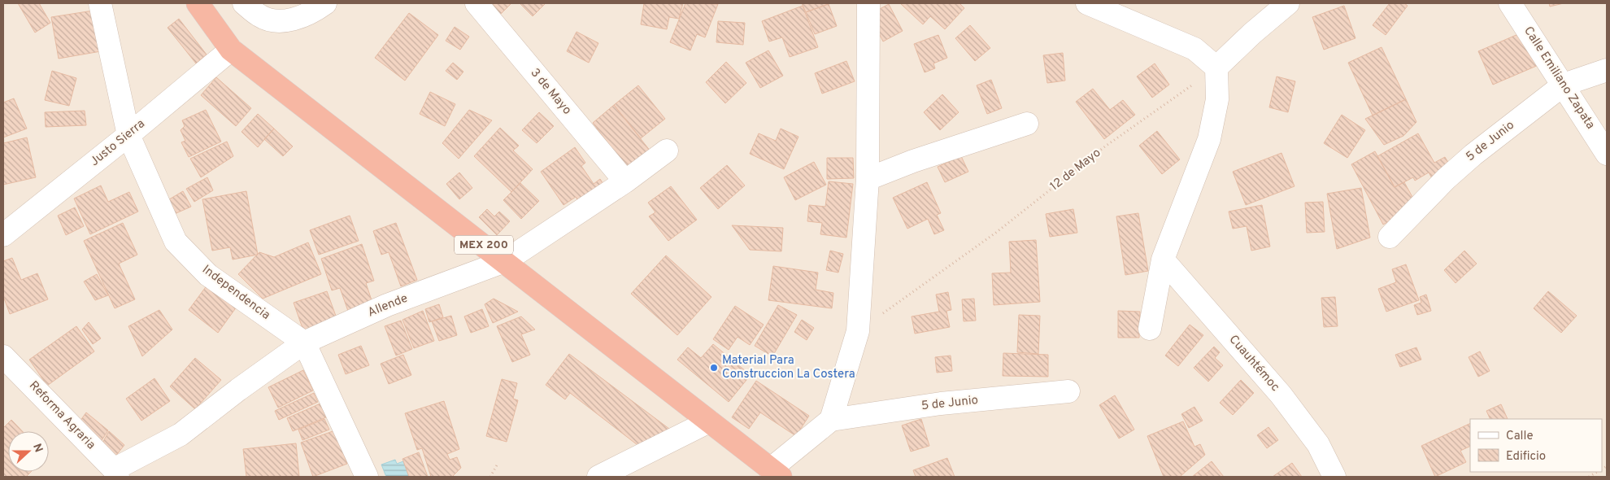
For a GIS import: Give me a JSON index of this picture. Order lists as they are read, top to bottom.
{
  "streets": {
    "highway": ["MEX 200"],
    "street": [
      "Calle Emiliano Zapata",
      "3 de Mayo",
      "5 de Junio",
      "Justo Sierra",
      "Independencia",
      "Allende",
      "Cuauhtémoc",
      "Reforma Agraria"
    ],
    "path": ["12 de Mayo"]
  },
  "crossings": [
    ["Calle Emiliano Zapata", "5 de Junio"],
    ["3 de Mayo", "Allende"],
    ["Justo Sierra", "MEX 200"],
    ["Justo Sierra", "Independencia"],
    ["MEX 200", "Allende"],
    ["Independencia", "Allende"],
    ["Allende", "Reforma Agraria"]
  ],
  "places": ["Material Para Construccion La Costera"],
  "legend": ["Calle", "Edificio"],
  "north": "right"
}
